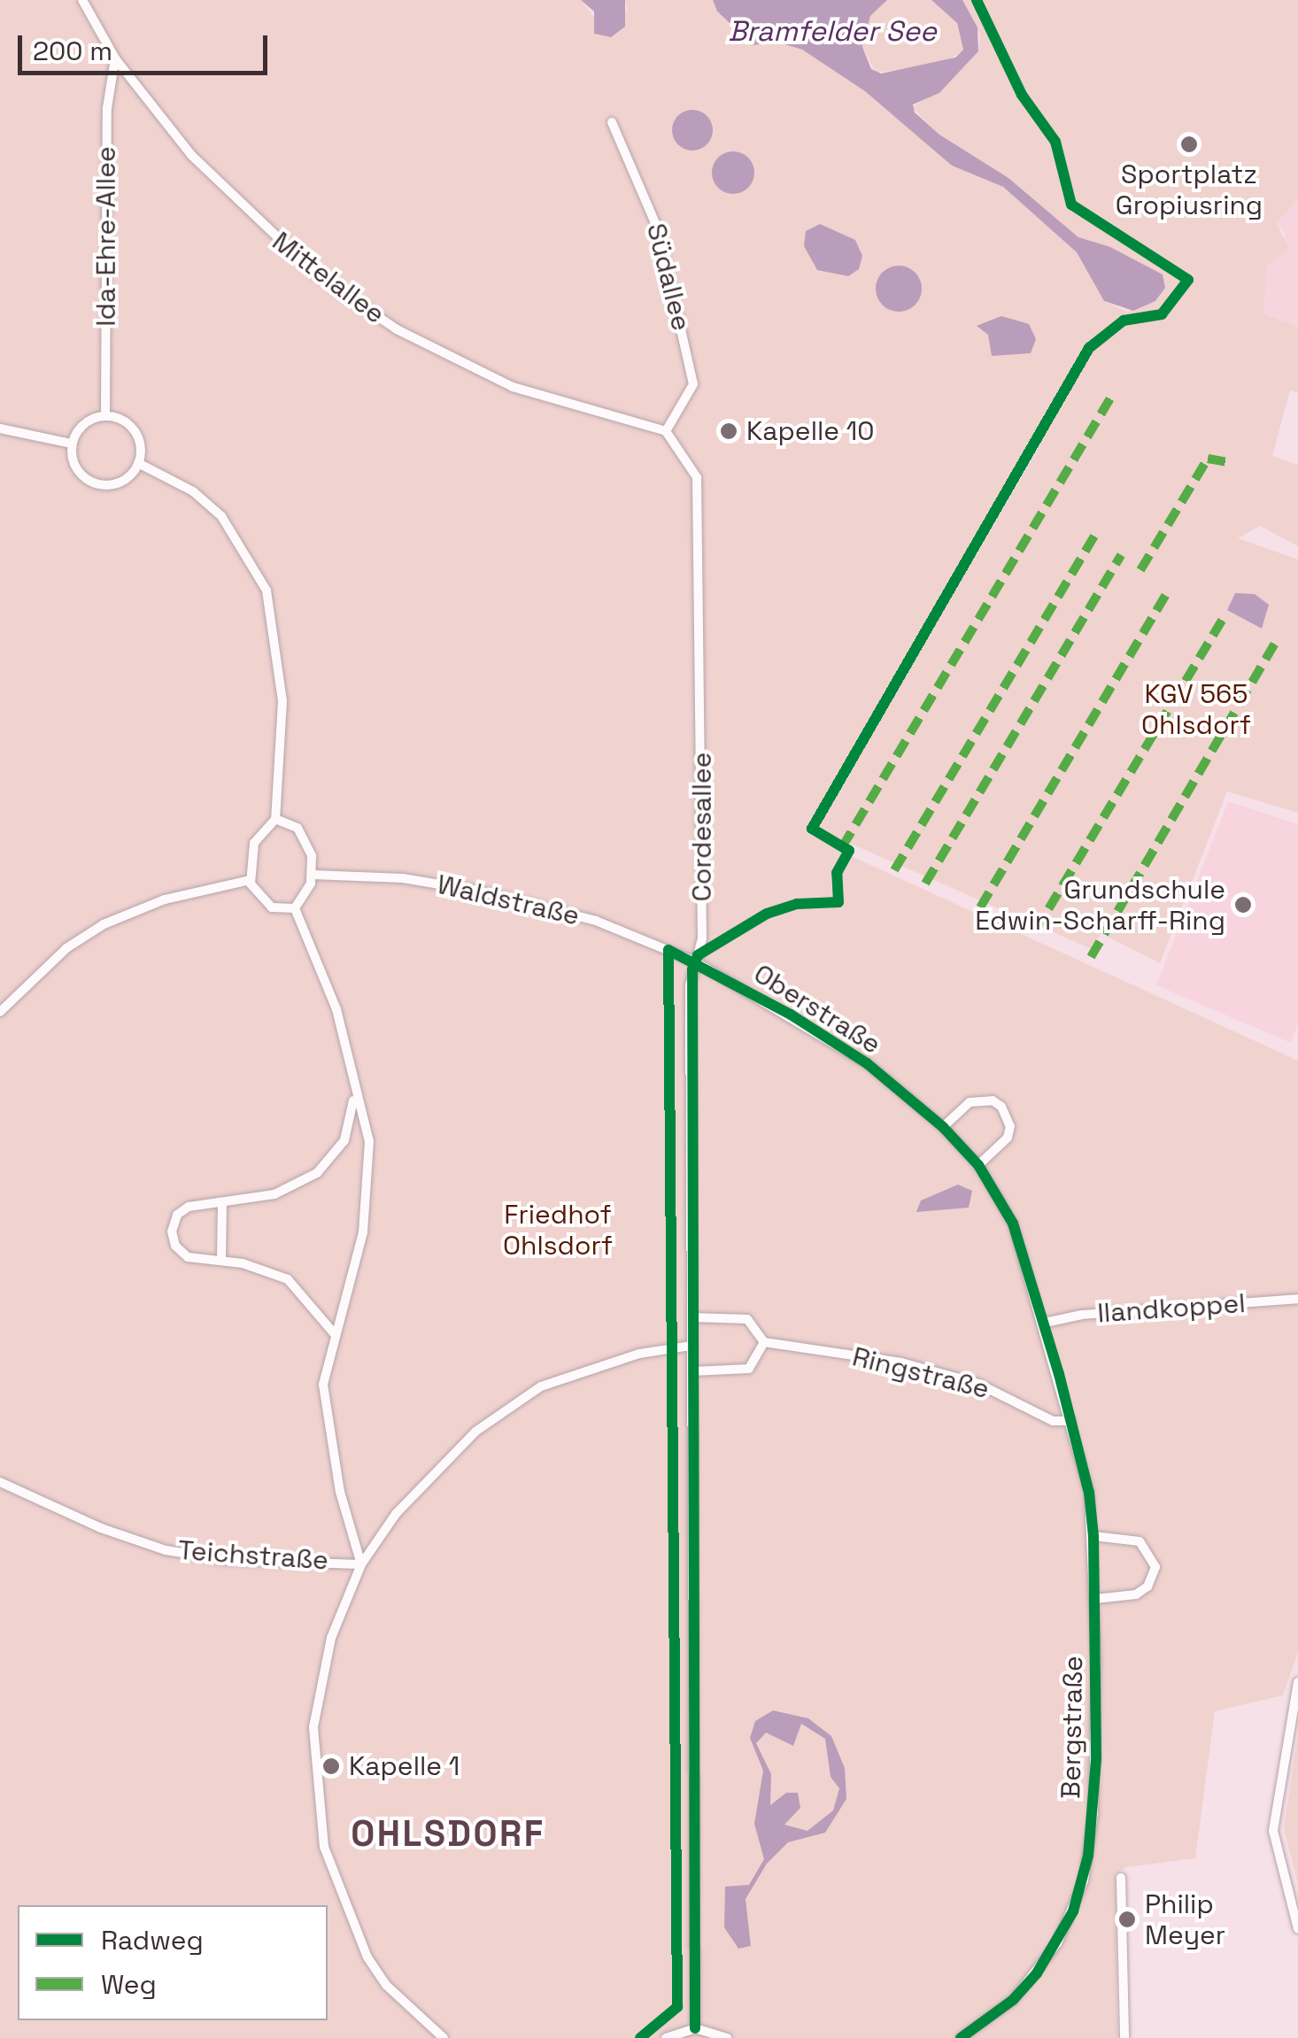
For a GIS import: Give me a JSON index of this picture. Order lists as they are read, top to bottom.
{
  "streets": {
    "street": [
      "Ida-Ehre-Allee",
      "Südallee",
      "Mittelallee",
      "Cordesallee",
      "Waldstraße",
      "Oberstraße",
      "Ilandkoppel",
      "Ringstraße",
      "Teichstraße",
      "Bergstraße"
    ]
  },
  "crossings": [
    ["Ida-Ehre-Allee", "Mittelallee"],
    ["Südallee", "Mittelallee"],
    ["Südallee", "Cordesallee"],
    ["Mittelallee", "Cordesallee"],
    ["Cordesallee", "Waldstraße"],
    ["Cordesallee", "Oberstraße"],
    ["Cordesallee", "Ringstraße"],
    ["Waldstraße", "Oberstraße"],
    ["Oberstraße", "Ilandkoppel"],
    ["Oberstraße", "Bergstraße"],
    ["Ringstraße", "Bergstraße"]
  ],
  "districts": ["OHLSDORF"],
  "water": ["Bramfelder See"],
  "parks": ["KGV 565 Ohlsdorf", "Friedhof Ohlsdorf"],
  "places": [
    "Sportplatz Gropiusring",
    "Kapelle 10",
    "Grundschule Edwin-Scharff-Ring",
    "Kapelle 1",
    "Philip Meyer"
  ],
  "legend": ["Radweg", "Weg"],
  "scale_bar": "200 m"
}
